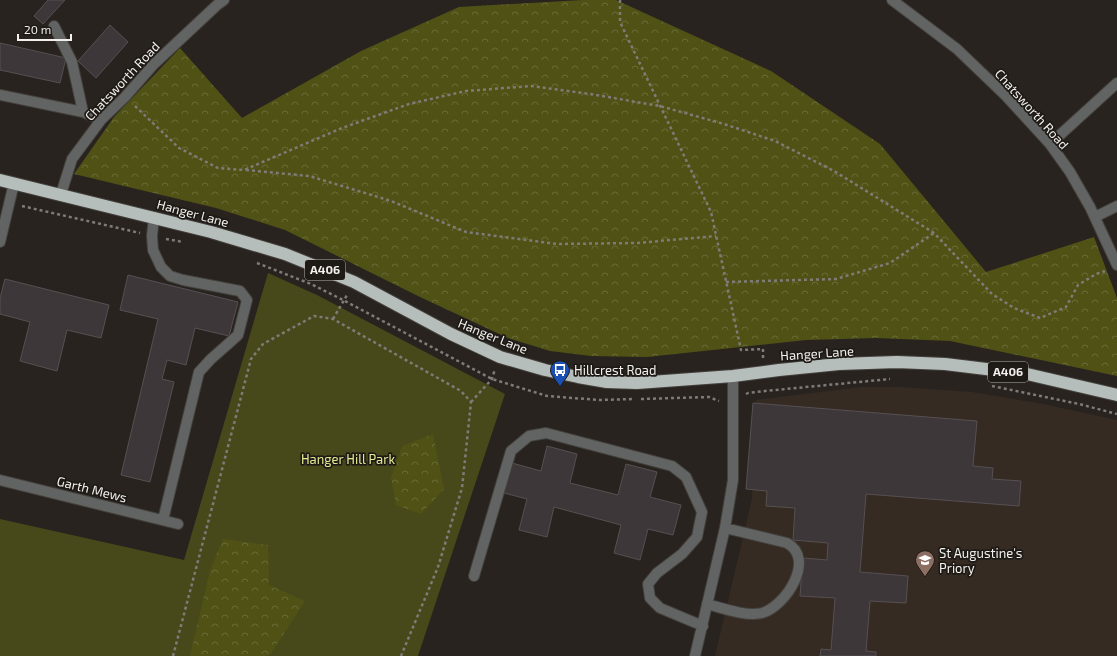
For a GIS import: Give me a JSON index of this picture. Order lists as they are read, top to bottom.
{
  "streets": {
    "highway": ["Hanger Lane", "A406"],
    "street": ["Chatsworth Road", "Garth Mews"]
  },
  "crossings": [
    ["Chatsworth Road", "Hanger Lane"]
  ],
  "parks": ["Hanger Hill Park"],
  "places": {
    "bus stop": ["Hillcrest Road"],
    "school or university": ["St Augustine's Priory"]
  },
  "scale_bar": "20 m"
}
